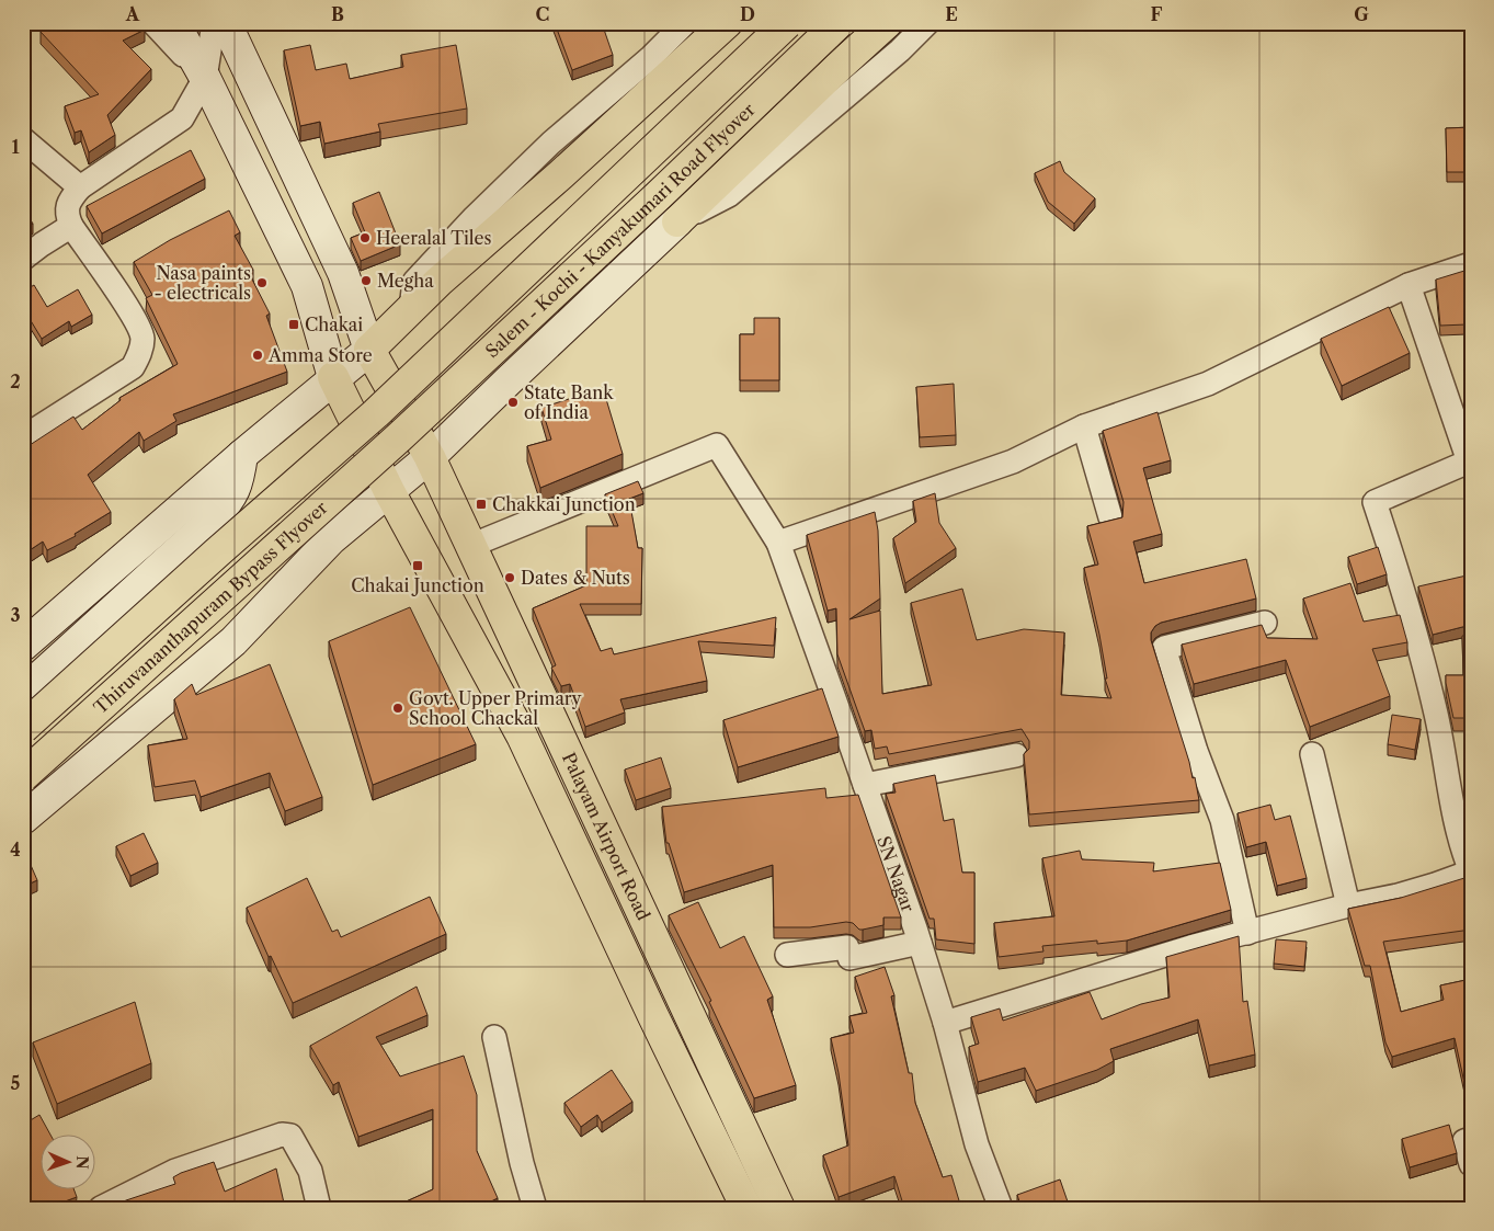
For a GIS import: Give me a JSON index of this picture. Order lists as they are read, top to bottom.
{
  "streets": {
    "main road": ["Salem - Kochi - Kanyakumari Road Flyover", "Thiruvananthapuram Bypass Flyover", "Palayam Airport Road"],
    "street": ["SN Nagar"]
  },
  "crossings": [
    ["Salem - Kochi - Kanyakumari Road Flyover", "Thiruvananthapuram Bypass Flyover"],
    ["Palayam Airport Road", "SN Nagar"]
  ],
  "places": {
    "other": [
      "Heeralal Tiles",
      "Megha",
      "Nasa paints - electricals",
      "Amma Store",
      "State Bank of India",
      "Dates & Nuts",
      "Govt. Upper Primary School Chackal"
    ],
    "transit": ["Chakai", "Chakkai Junction", "Chakai Junction"]
  },
  "north": "right",
  "grid": {
    "columns": [
      "A",
      "B",
      "C",
      "D",
      "E",
      "F",
      "G"
    ],
    "rows": [
      "1",
      "2",
      "3",
      "4",
      "5"
    ]
  }
}
